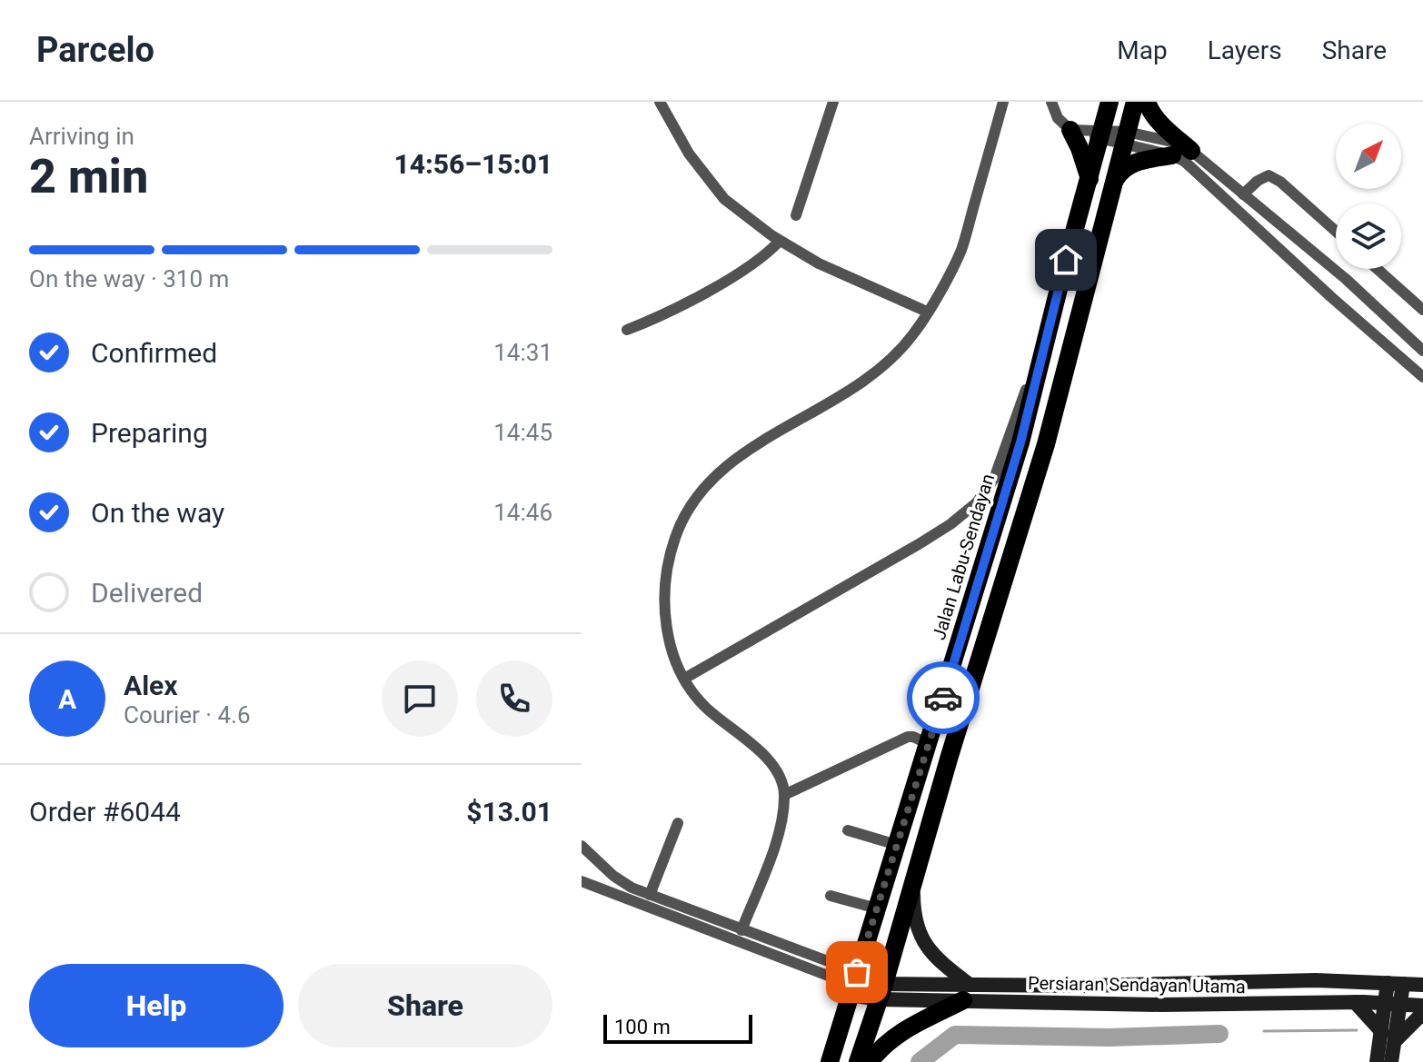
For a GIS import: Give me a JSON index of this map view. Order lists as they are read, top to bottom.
{
  "streets": {
    "main road": ["Jalan Labu-Sendayan", "Persiaran Sendayan Utama"]
  },
  "crossings": [
    ["Jalan Labu-Sendayan", "Persiaran Sendayan Utama"]
  ],
  "scale_bar": "100 m",
  "north": "top right",
  "page": {
    "header": "Parcelo",
    "nav": ["Map", "Layers", "Share"],
    "heading": ["2 min", "Arriving in", "14:56–15:01"],
    "panel": [
      "Alex",
      "Courier · 4.6",
      "Order #6044",
      "$13.01"
    ],
    "bar": "On the way · 310 m",
    "list": [
      ["Confirmed", "14:31"],
      ["Preparing", "14:45"],
      ["On the way", "14:46"],
      "Delivered"
    ],
    "round": "A",
    "buttons": ["Help", "Share"],
    "scale": "100 m"
  }
}
